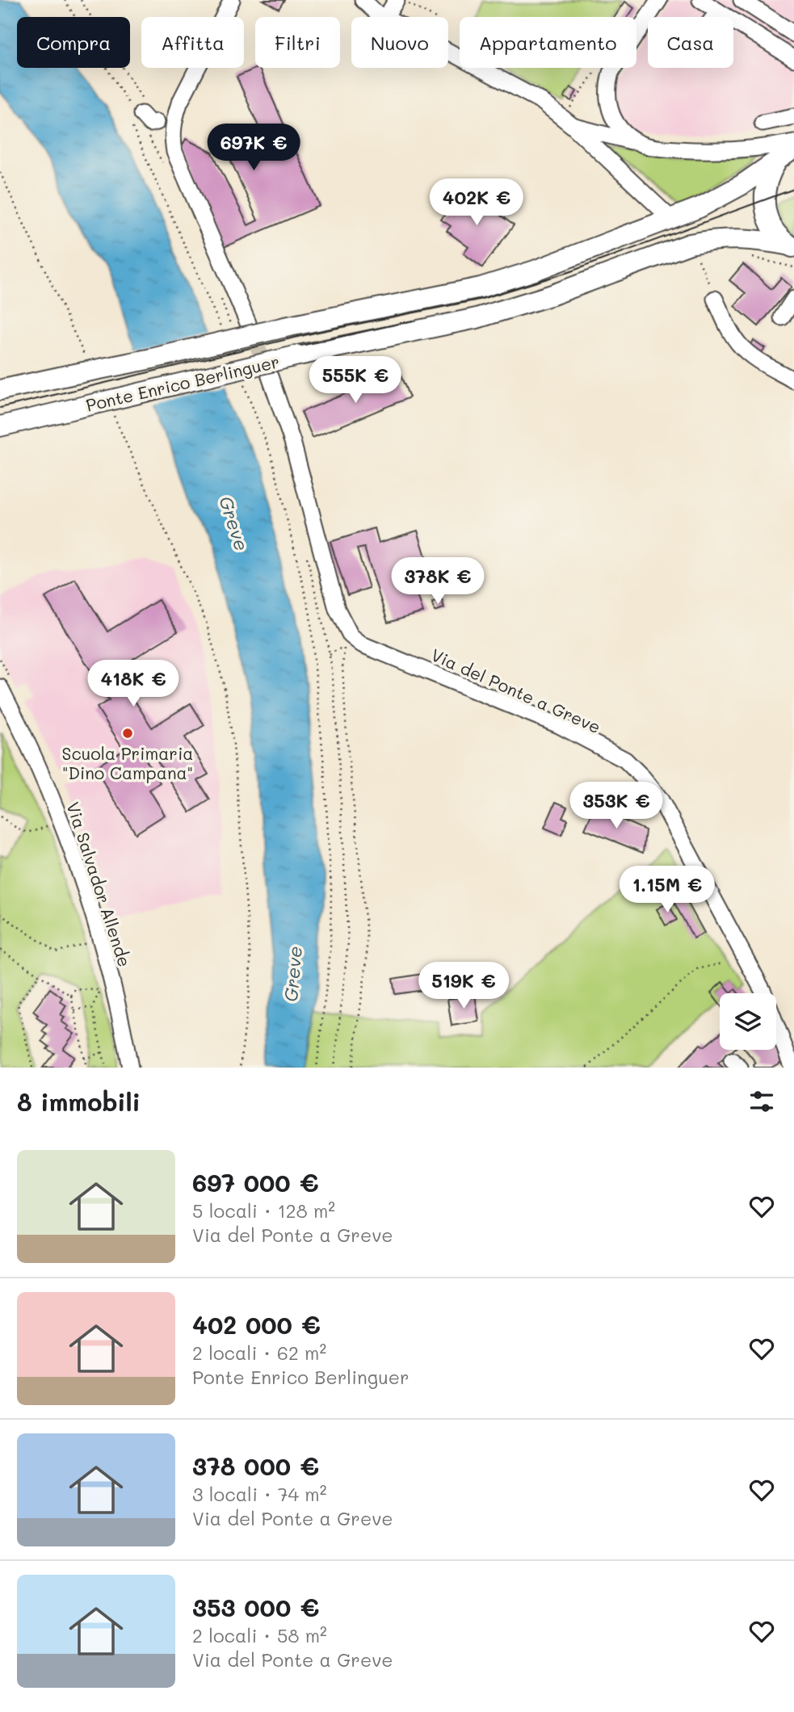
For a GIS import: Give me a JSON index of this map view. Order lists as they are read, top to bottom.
{
  "streets": {
    "main road": ["Ponte Enrico Berlinguer"],
    "street": ["Via del Ponte a Greve", "Via Salvador Allende"]
  },
  "water": ["Greve"],
  "places": ["Scuola Primaria \"Dino Campana\""],
  "page": {
    "chip": [
      "Compra",
      "Affitta",
      "Filtri",
      "Nuovo",
      "Appartamento",
      "Casa"
    ],
    "price": [
      "697K €",
      "402K €",
      "555K €",
      "378K €",
      "418K €",
      "353K €",
      "1.15M €",
      "519K €"
    ],
    "heading": "8 immobili",
    "list": [
      {
        "name": "697 000 €",
        "note": "5 locali · 128 m² · Via del Ponte a Greve"
      },
      {
        "name": "402 000 €",
        "note": "2 locali · 62 m² · Ponte Enrico Berlinguer"
      },
      {
        "name": "378 000 €",
        "note": "3 locali · 74 m² · Via del Ponte a Greve"
      },
      {
        "name": "353 000 €",
        "note": "2 locali · 58 m² · Via del Ponte a Greve"
      }
    ]
  }
}
